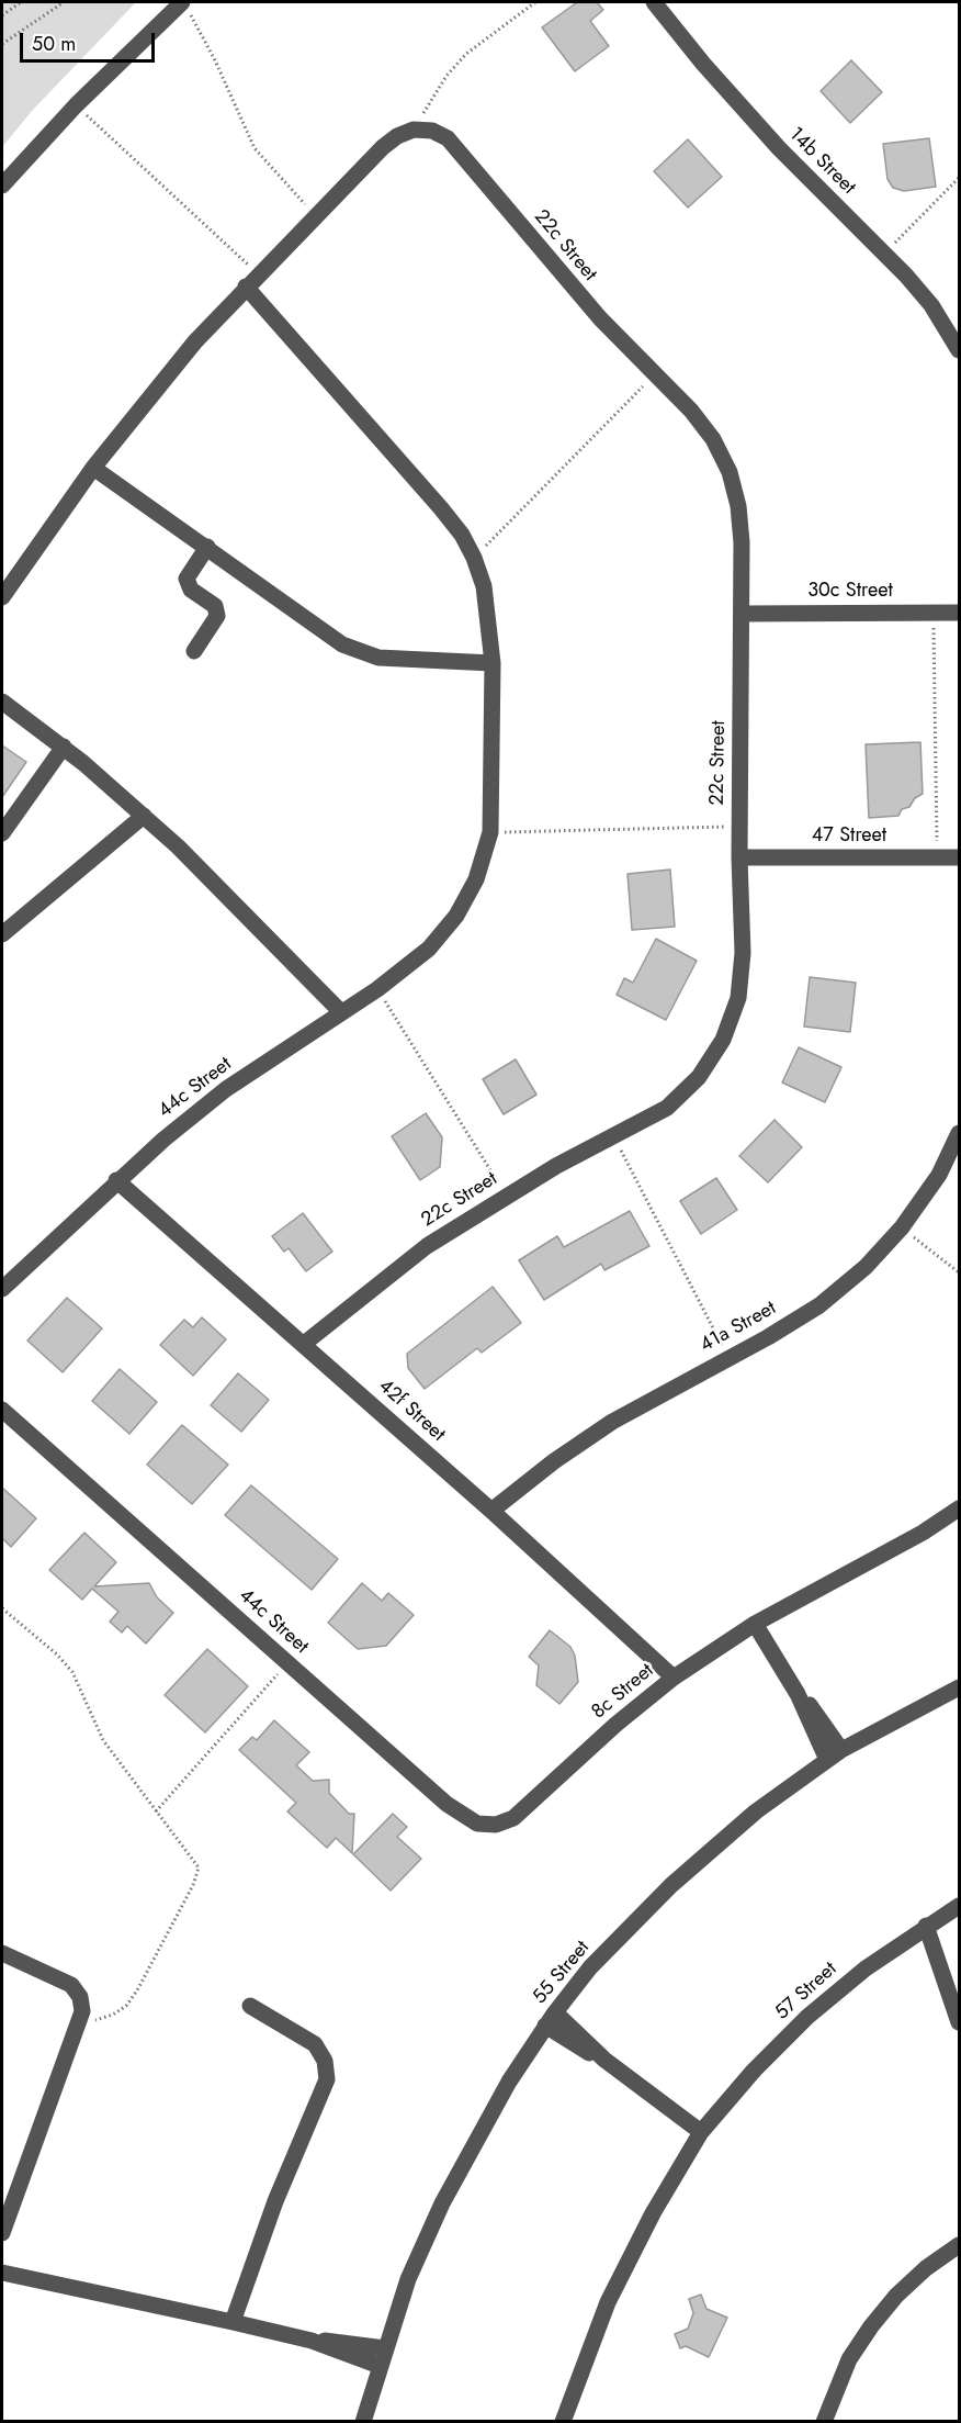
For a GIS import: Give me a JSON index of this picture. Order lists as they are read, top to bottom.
{
  "streets": {
    "street": [
      "14b Street",
      "22c Street",
      "30c Street",
      "47 Street",
      "44c Street",
      "41a Street",
      "42f Street",
      "8c Street",
      "55 Street",
      "57 Street"
    ]
  },
  "crossings": [
    ["22c Street", "30c Street"],
    ["22c Street", "47 Street"],
    ["22c Street", "42f Street"],
    ["44c Street", "42f Street"],
    ["44c Street", "8c Street"],
    ["41a Street", "42f Street"],
    ["42f Street", "8c Street"]
  ],
  "scale_bar": "50 m"
}
